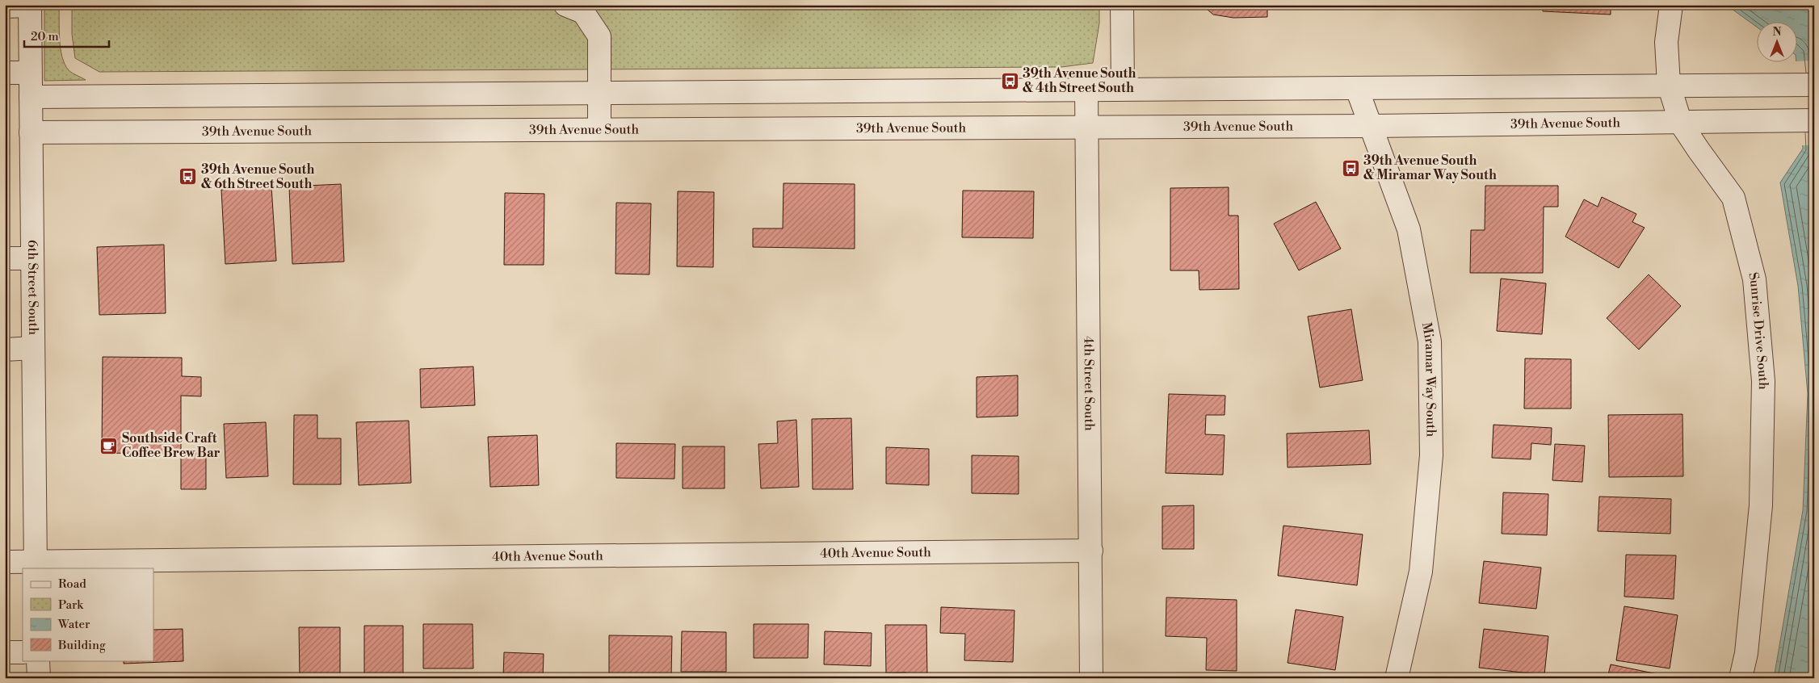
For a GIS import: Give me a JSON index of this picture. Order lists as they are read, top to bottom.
{
  "streets": {
    "street": [
      "39th Avenue South",
      "6th Street South",
      "Sunrise Drive South",
      "Miramar Way South",
      "4th Street South",
      "40th Avenue South"
    ]
  },
  "crossings": [
    ["39th Avenue South", "6th Street South"],
    ["39th Avenue South", "Sunrise Drive South"],
    ["39th Avenue South", "Miramar Way South"],
    ["39th Avenue South", "4th Street South"],
    ["6th Street South", "40th Avenue South"],
    ["4th Street South", "40th Avenue South"]
  ],
  "places": {
    "bus stop": ["39th Avenue South & 4th Street South", "39th Avenue South & Miramar Way South", "39th Avenue South & 6th Street South"],
    "cafe": ["Southside Craft Coffee Brew Bar"]
  },
  "legend": [
    "Road",
    "Park",
    "Water",
    "Building"
  ],
  "scale_bar": "20 m",
  "north": "top"
}
